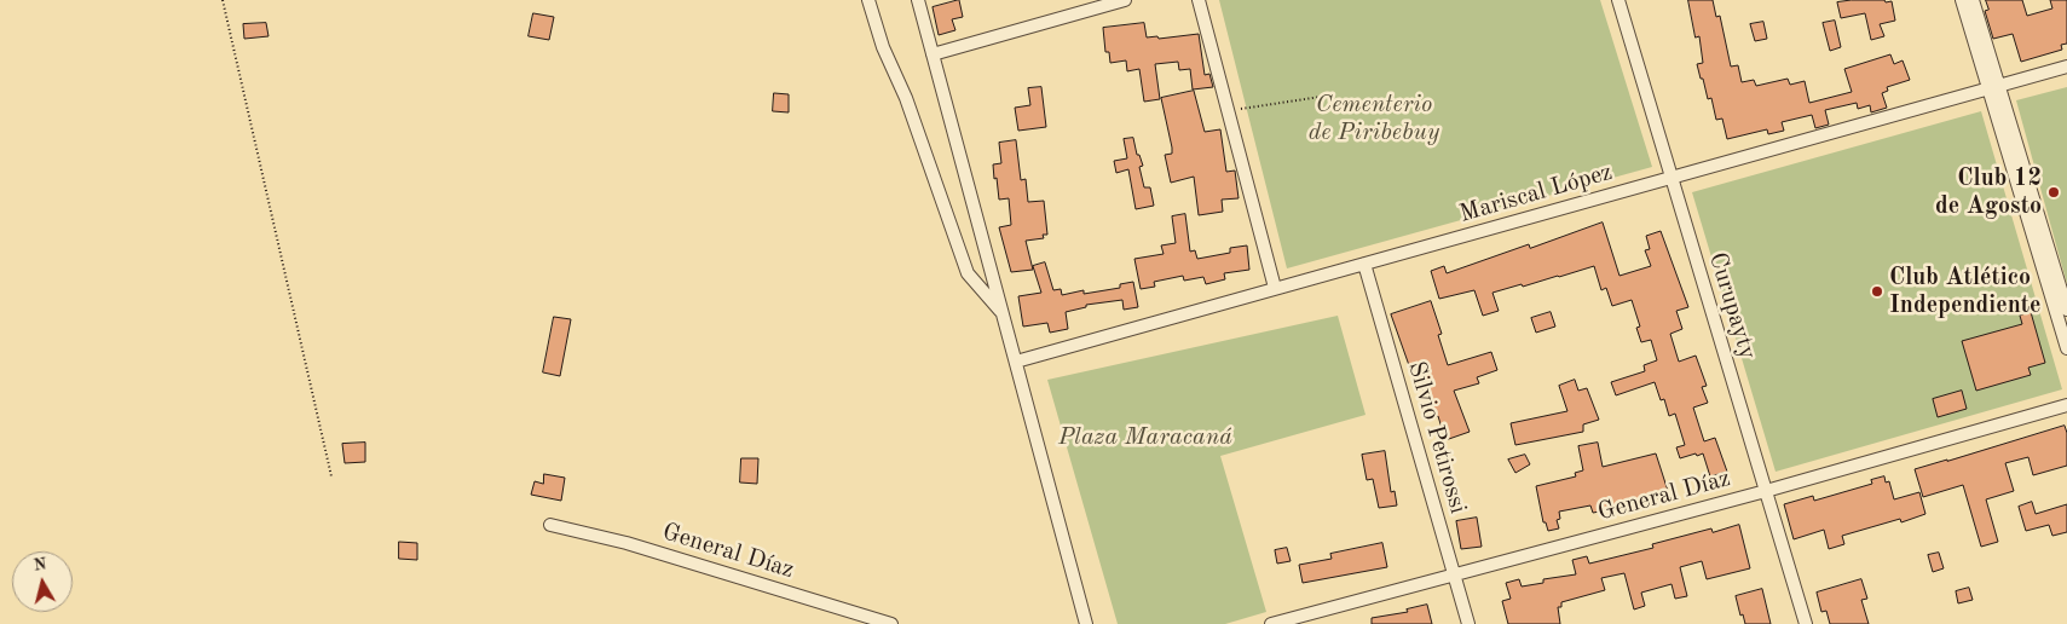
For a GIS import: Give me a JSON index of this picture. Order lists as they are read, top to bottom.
{
  "streets": {
    "street": [
      "Mariscal López",
      "Curupayty",
      "Silvio Petirossi",
      "General Díaz"
    ]
  },
  "crossings": [
    ["Mariscal López", "Curupayty"],
    ["Mariscal López", "Silvio Petirossi"],
    ["Curupayty", "General Díaz"],
    ["Silvio Petirossi", "General Díaz"]
  ],
  "parks": ["Cementerio de Piribebuy", "Plaza Maracaná"],
  "places": ["Club 12 de Agosto", "Club Atlético Independiente"],
  "north": "top"
}
